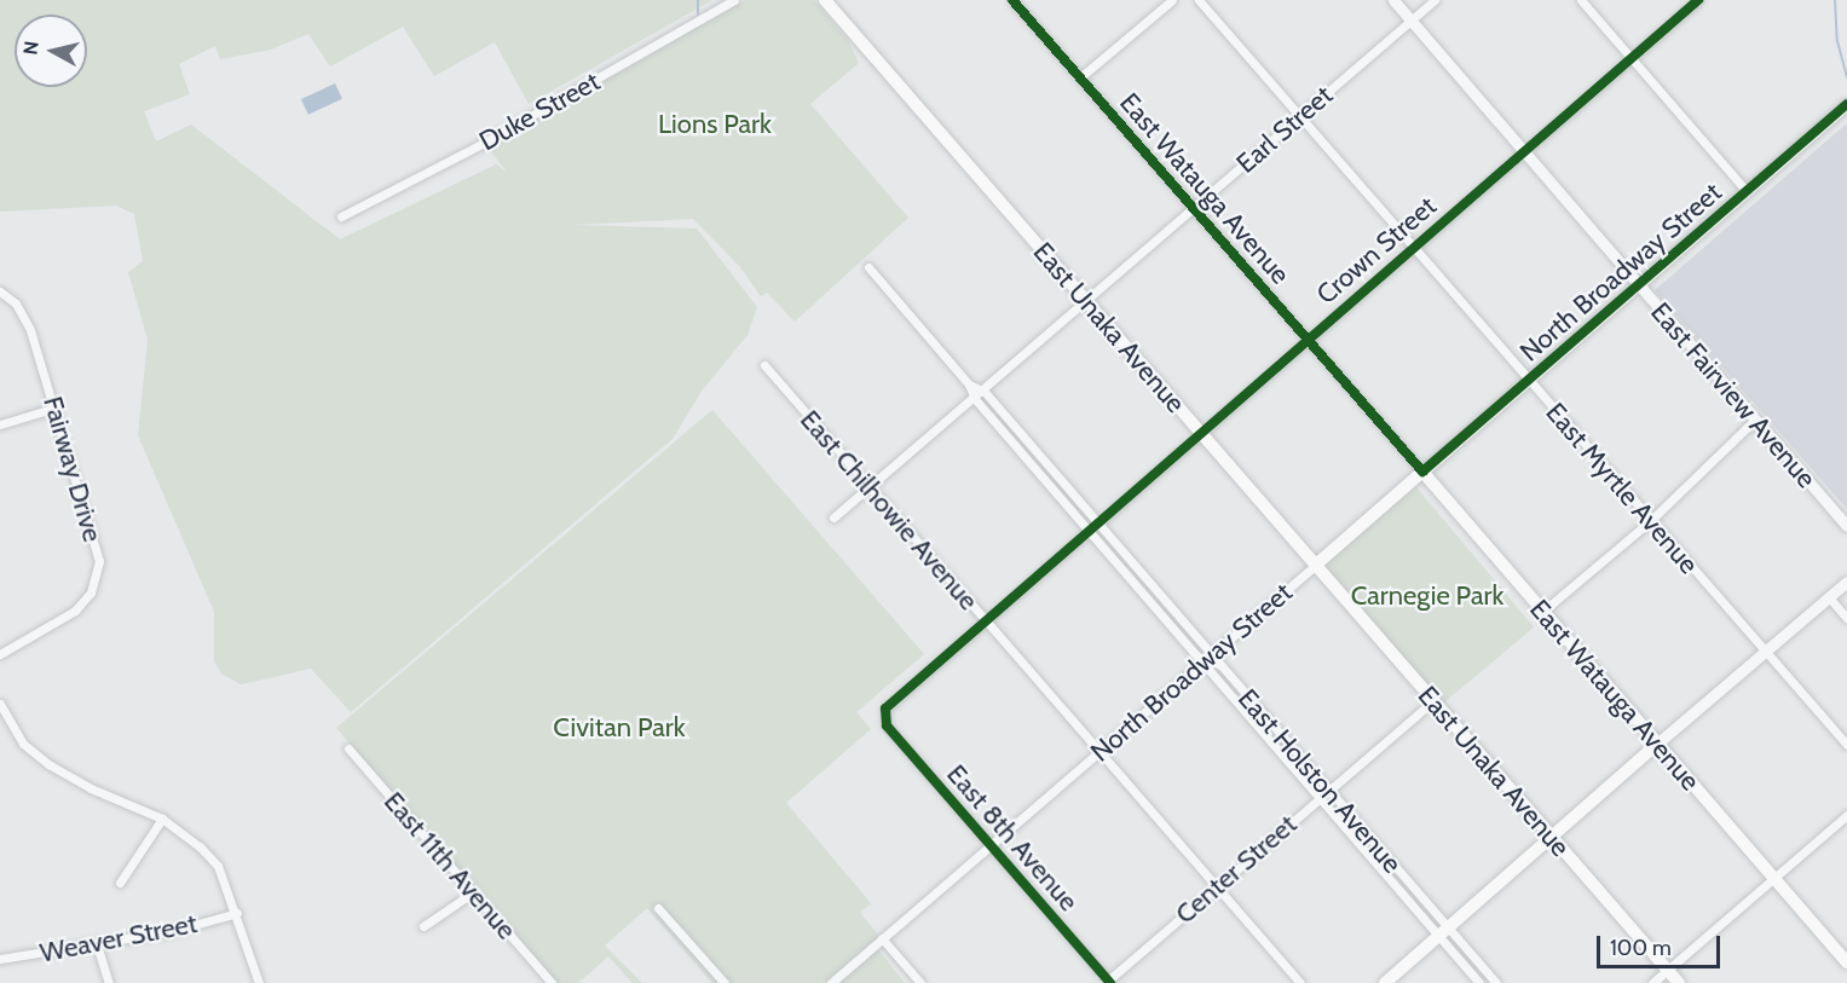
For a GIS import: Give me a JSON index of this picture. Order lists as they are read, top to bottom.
{
  "streets": {
    "main road": ["East Watauga Avenue", "North Broadway Street", "East Unaka Avenue"],
    "street": [
      "Duke Street",
      "Earl Street",
      "Crown Street",
      "East Fairview Avenue",
      "Fairway Drive",
      "East Myrtle Avenue",
      "East Chilhowie Avenue",
      "East Holston Avenue",
      "East 8th Avenue",
      "East 11th Avenue",
      "Center Street",
      "Weaver Street"
    ]
  },
  "crossings": [
    ["Earl Street", "East Watauga Avenue"],
    ["Earl Street", "East Unaka Avenue"],
    ["Earl Street", "East Fairview Avenue"],
    ["Earl Street", "East Myrtle Avenue"],
    ["Earl Street", "East Chilhowie Avenue"],
    ["Earl Street", "East Holston Avenue"],
    ["East Watauga Avenue", "Crown Street"],
    ["East Watauga Avenue", "North Broadway Street"],
    ["Crown Street", "East Unaka Avenue"],
    ["Crown Street", "East Fairview Avenue"],
    ["Crown Street", "East Myrtle Avenue"],
    ["Crown Street", "East Chilhowie Avenue"],
    ["Crown Street", "East Holston Avenue"],
    ["Crown Street", "East 8th Avenue"],
    ["North Broadway Street", "East Unaka Avenue"],
    ["North Broadway Street", "East Fairview Avenue"],
    ["North Broadway Street", "East Myrtle Avenue"],
    ["North Broadway Street", "East Chilhowie Avenue"],
    ["North Broadway Street", "East Holston Avenue"],
    ["North Broadway Street", "East 8th Avenue"],
    ["East Unaka Avenue", "Center Street"],
    ["East Chilhowie Avenue", "Center Street"],
    ["East Holston Avenue", "Center Street"],
    ["East 8th Avenue", "Center Street"]
  ],
  "parks": ["Lions Park", "Carnegie Park", "Civitan Park"],
  "scale_bar": "100 m",
  "north": "left"
}
